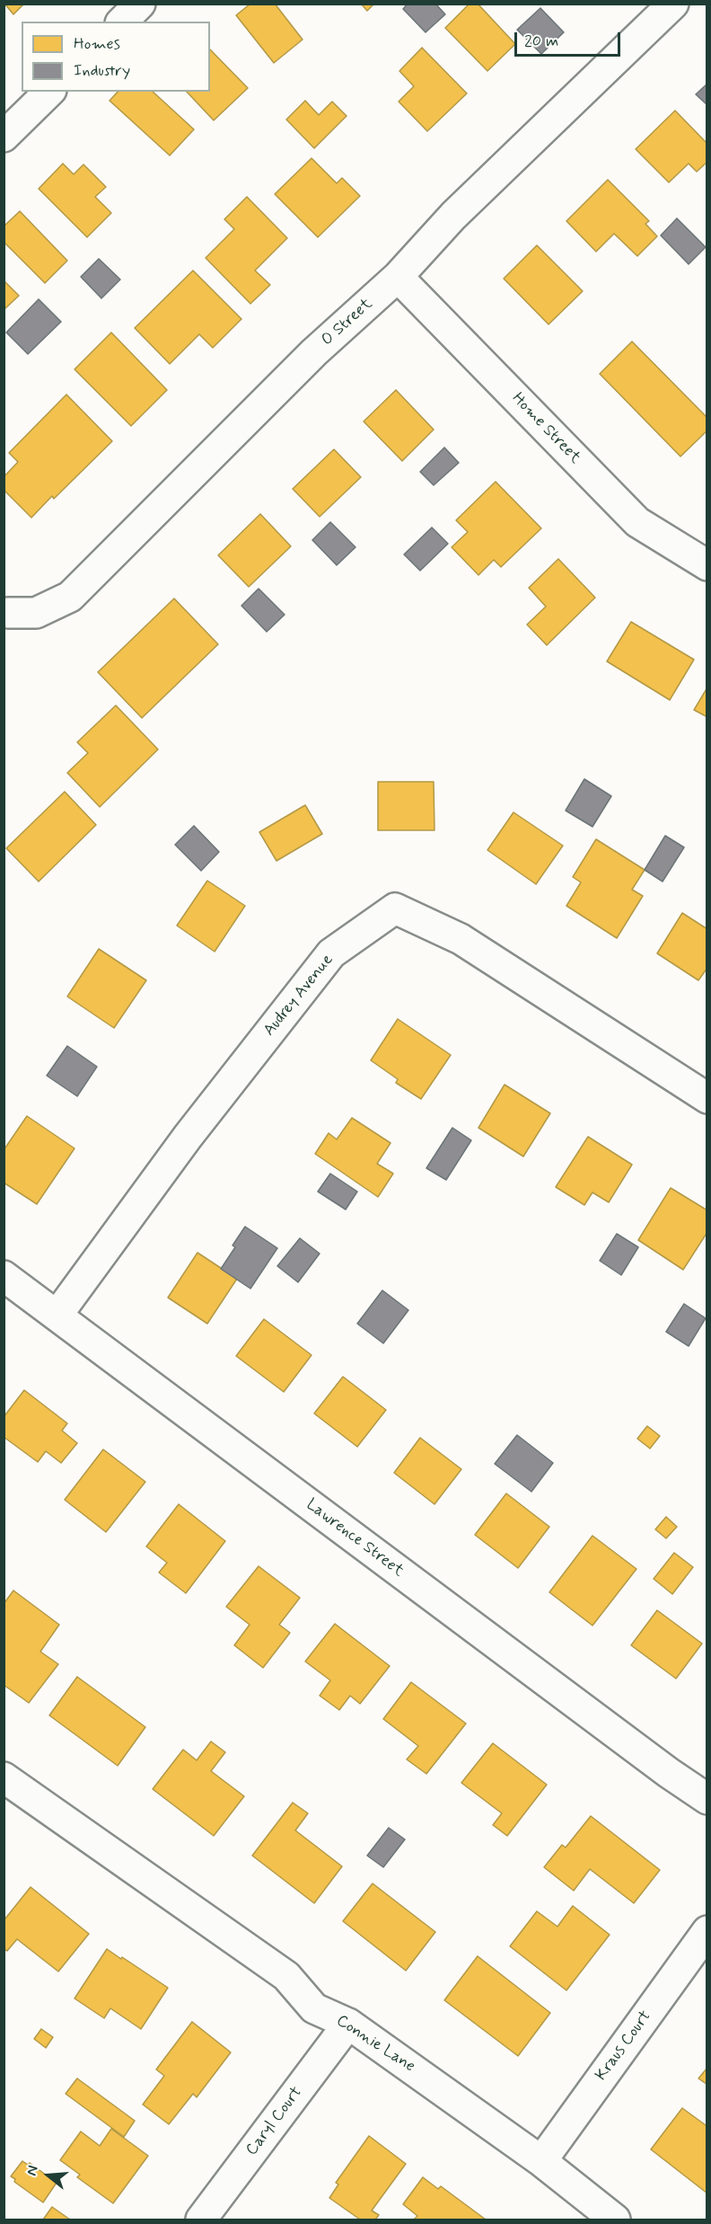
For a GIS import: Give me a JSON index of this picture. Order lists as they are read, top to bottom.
{
  "streets": {
    "street": [
      "O Street",
      "Home Street",
      "Audrey Avenue",
      "Lawrence Street",
      "Connie Lane",
      "Kraus Court",
      "Caryl Court"
    ]
  },
  "crossings": [
    ["O Street", "Home Street"],
    ["Audrey Avenue", "Lawrence Street"],
    ["Connie Lane", "Kraus Court"],
    ["Connie Lane", "Caryl Court"]
  ],
  "legend": ["Homes", "Industry"],
  "scale_bar": "20 m",
  "north": "left"
}
